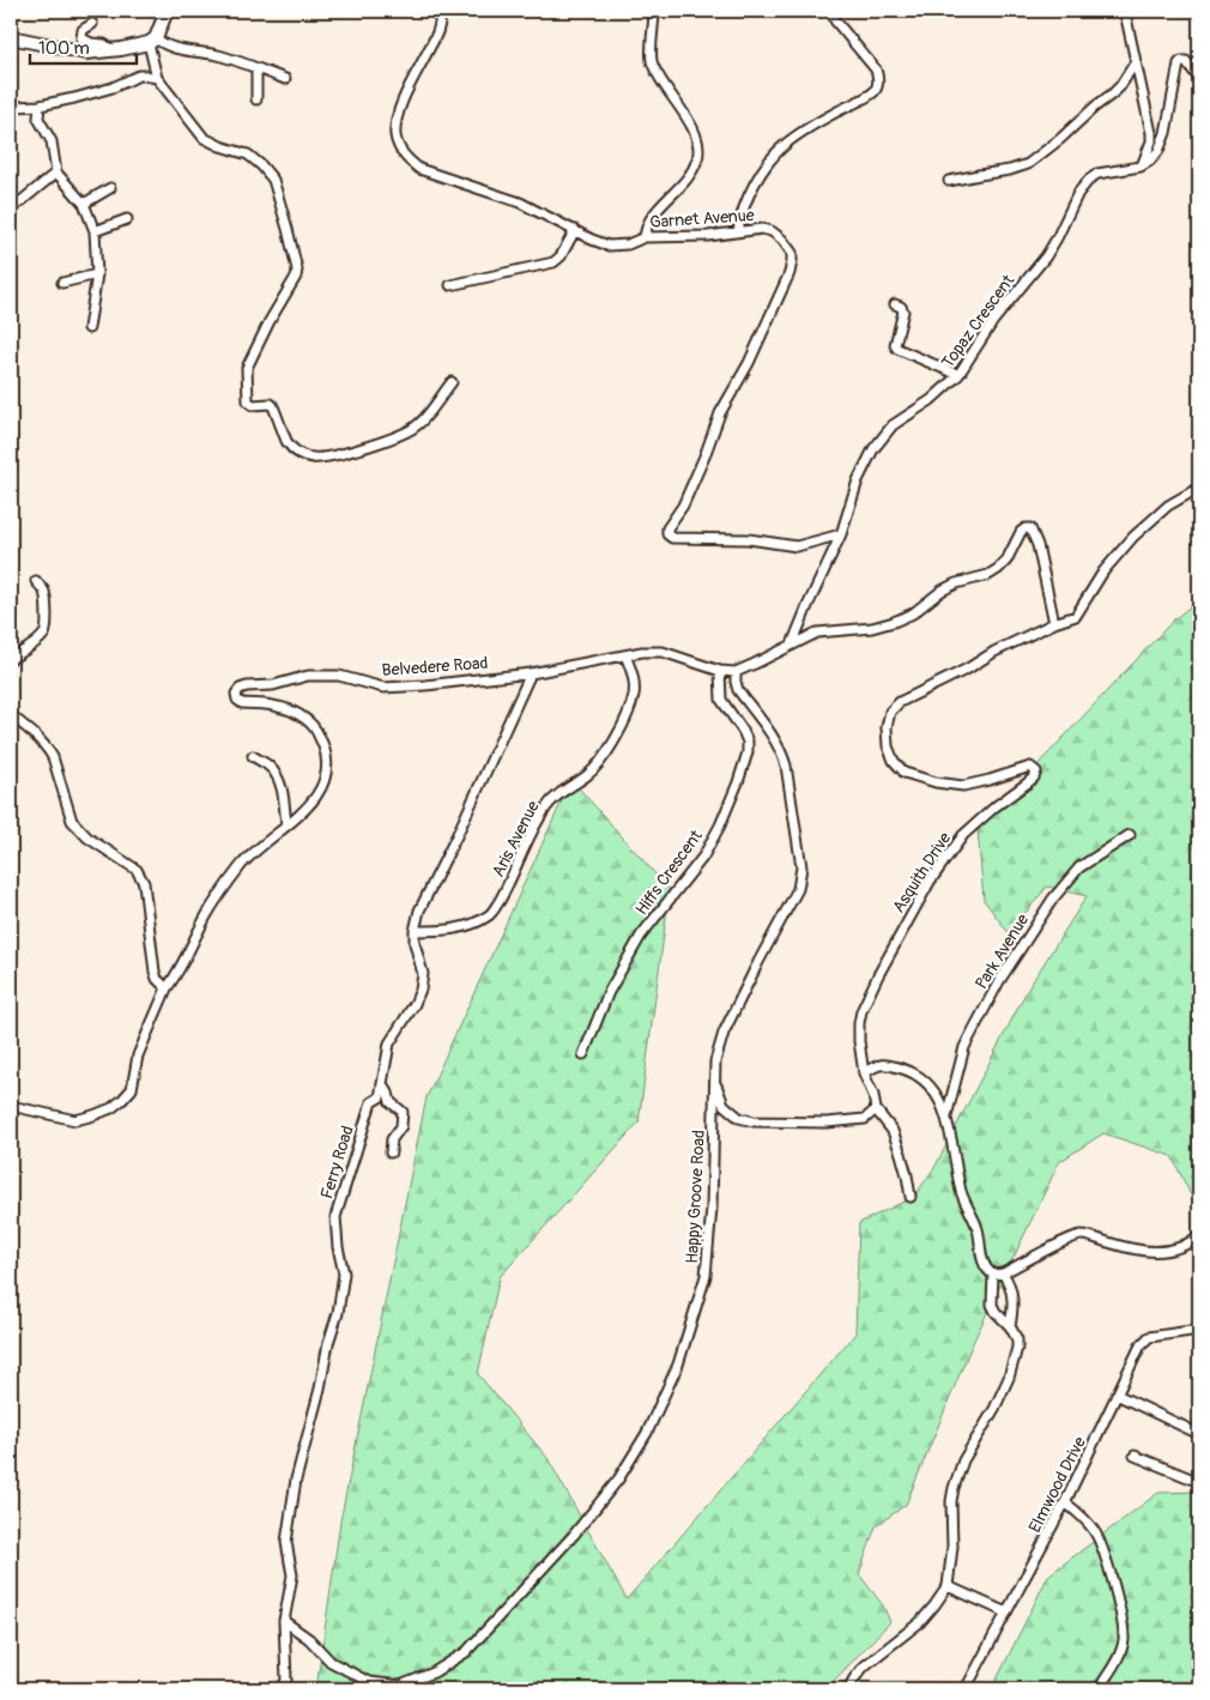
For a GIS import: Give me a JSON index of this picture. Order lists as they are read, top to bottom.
{
  "streets": {
    "street": [
      "Garnet Avenue",
      "Topaz Crescent",
      "Belvedere Road",
      "Aris Avenue",
      "Hiffs Crescent",
      "Asquith Drive",
      "Park Avenue",
      "Ferry Road",
      "Happy Groove Road",
      "Elmwood Drive"
    ]
  },
  "crossings": [
    ["Garnet Avenue", "Topaz Crescent"],
    ["Topaz Crescent", "Belvedere Road"],
    ["Belvedere Road", "Aris Avenue"],
    ["Belvedere Road", "Hiffs Crescent"],
    ["Belvedere Road", "Asquith Drive"],
    ["Belvedere Road", "Ferry Road"],
    ["Belvedere Road", "Happy Groove Road"],
    ["Aris Avenue", "Ferry Road"],
    ["Ferry Road", "Happy Groove Road"]
  ],
  "scale_bar": "100 m"
}
